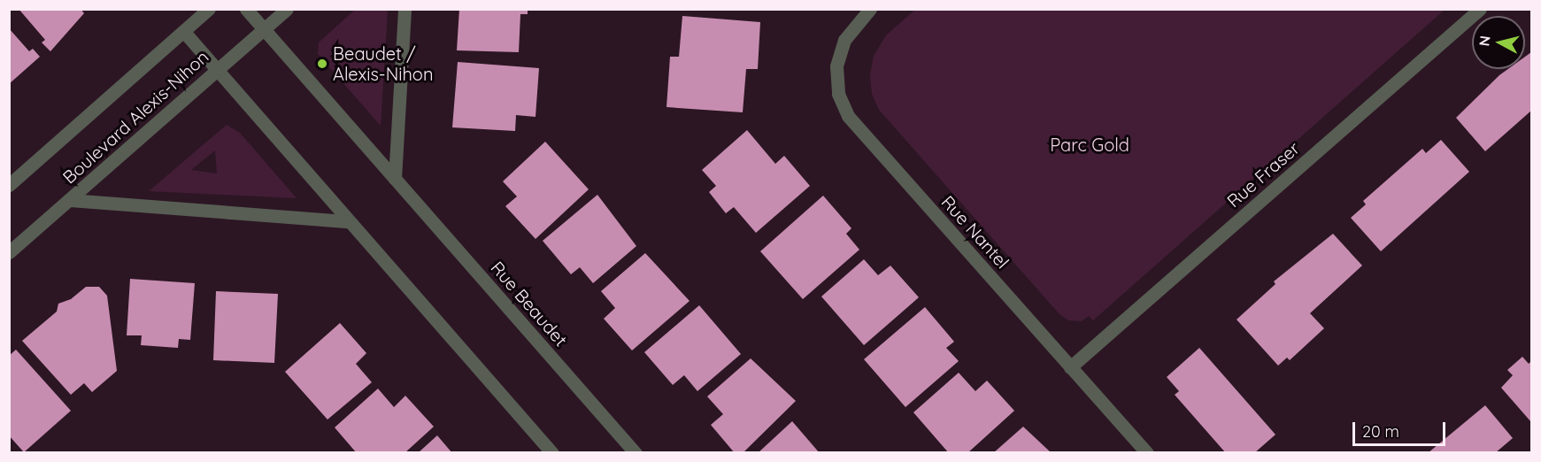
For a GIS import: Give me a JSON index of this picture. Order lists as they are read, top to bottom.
{
  "streets": {
    "street": [
      "Boulevard Alexis-Nihon",
      "Rue Fraser",
      "Rue Nantel",
      "Rue Beaudet"
    ]
  },
  "crossings": [
    ["Boulevard Alexis-Nihon", "Rue Beaudet"],
    ["Rue Fraser", "Rue Nantel"]
  ],
  "parks": ["Parc Gold"],
  "places": ["Beaudet / Alexis-Nihon"],
  "scale_bar": "20 m",
  "north": "left"
}
